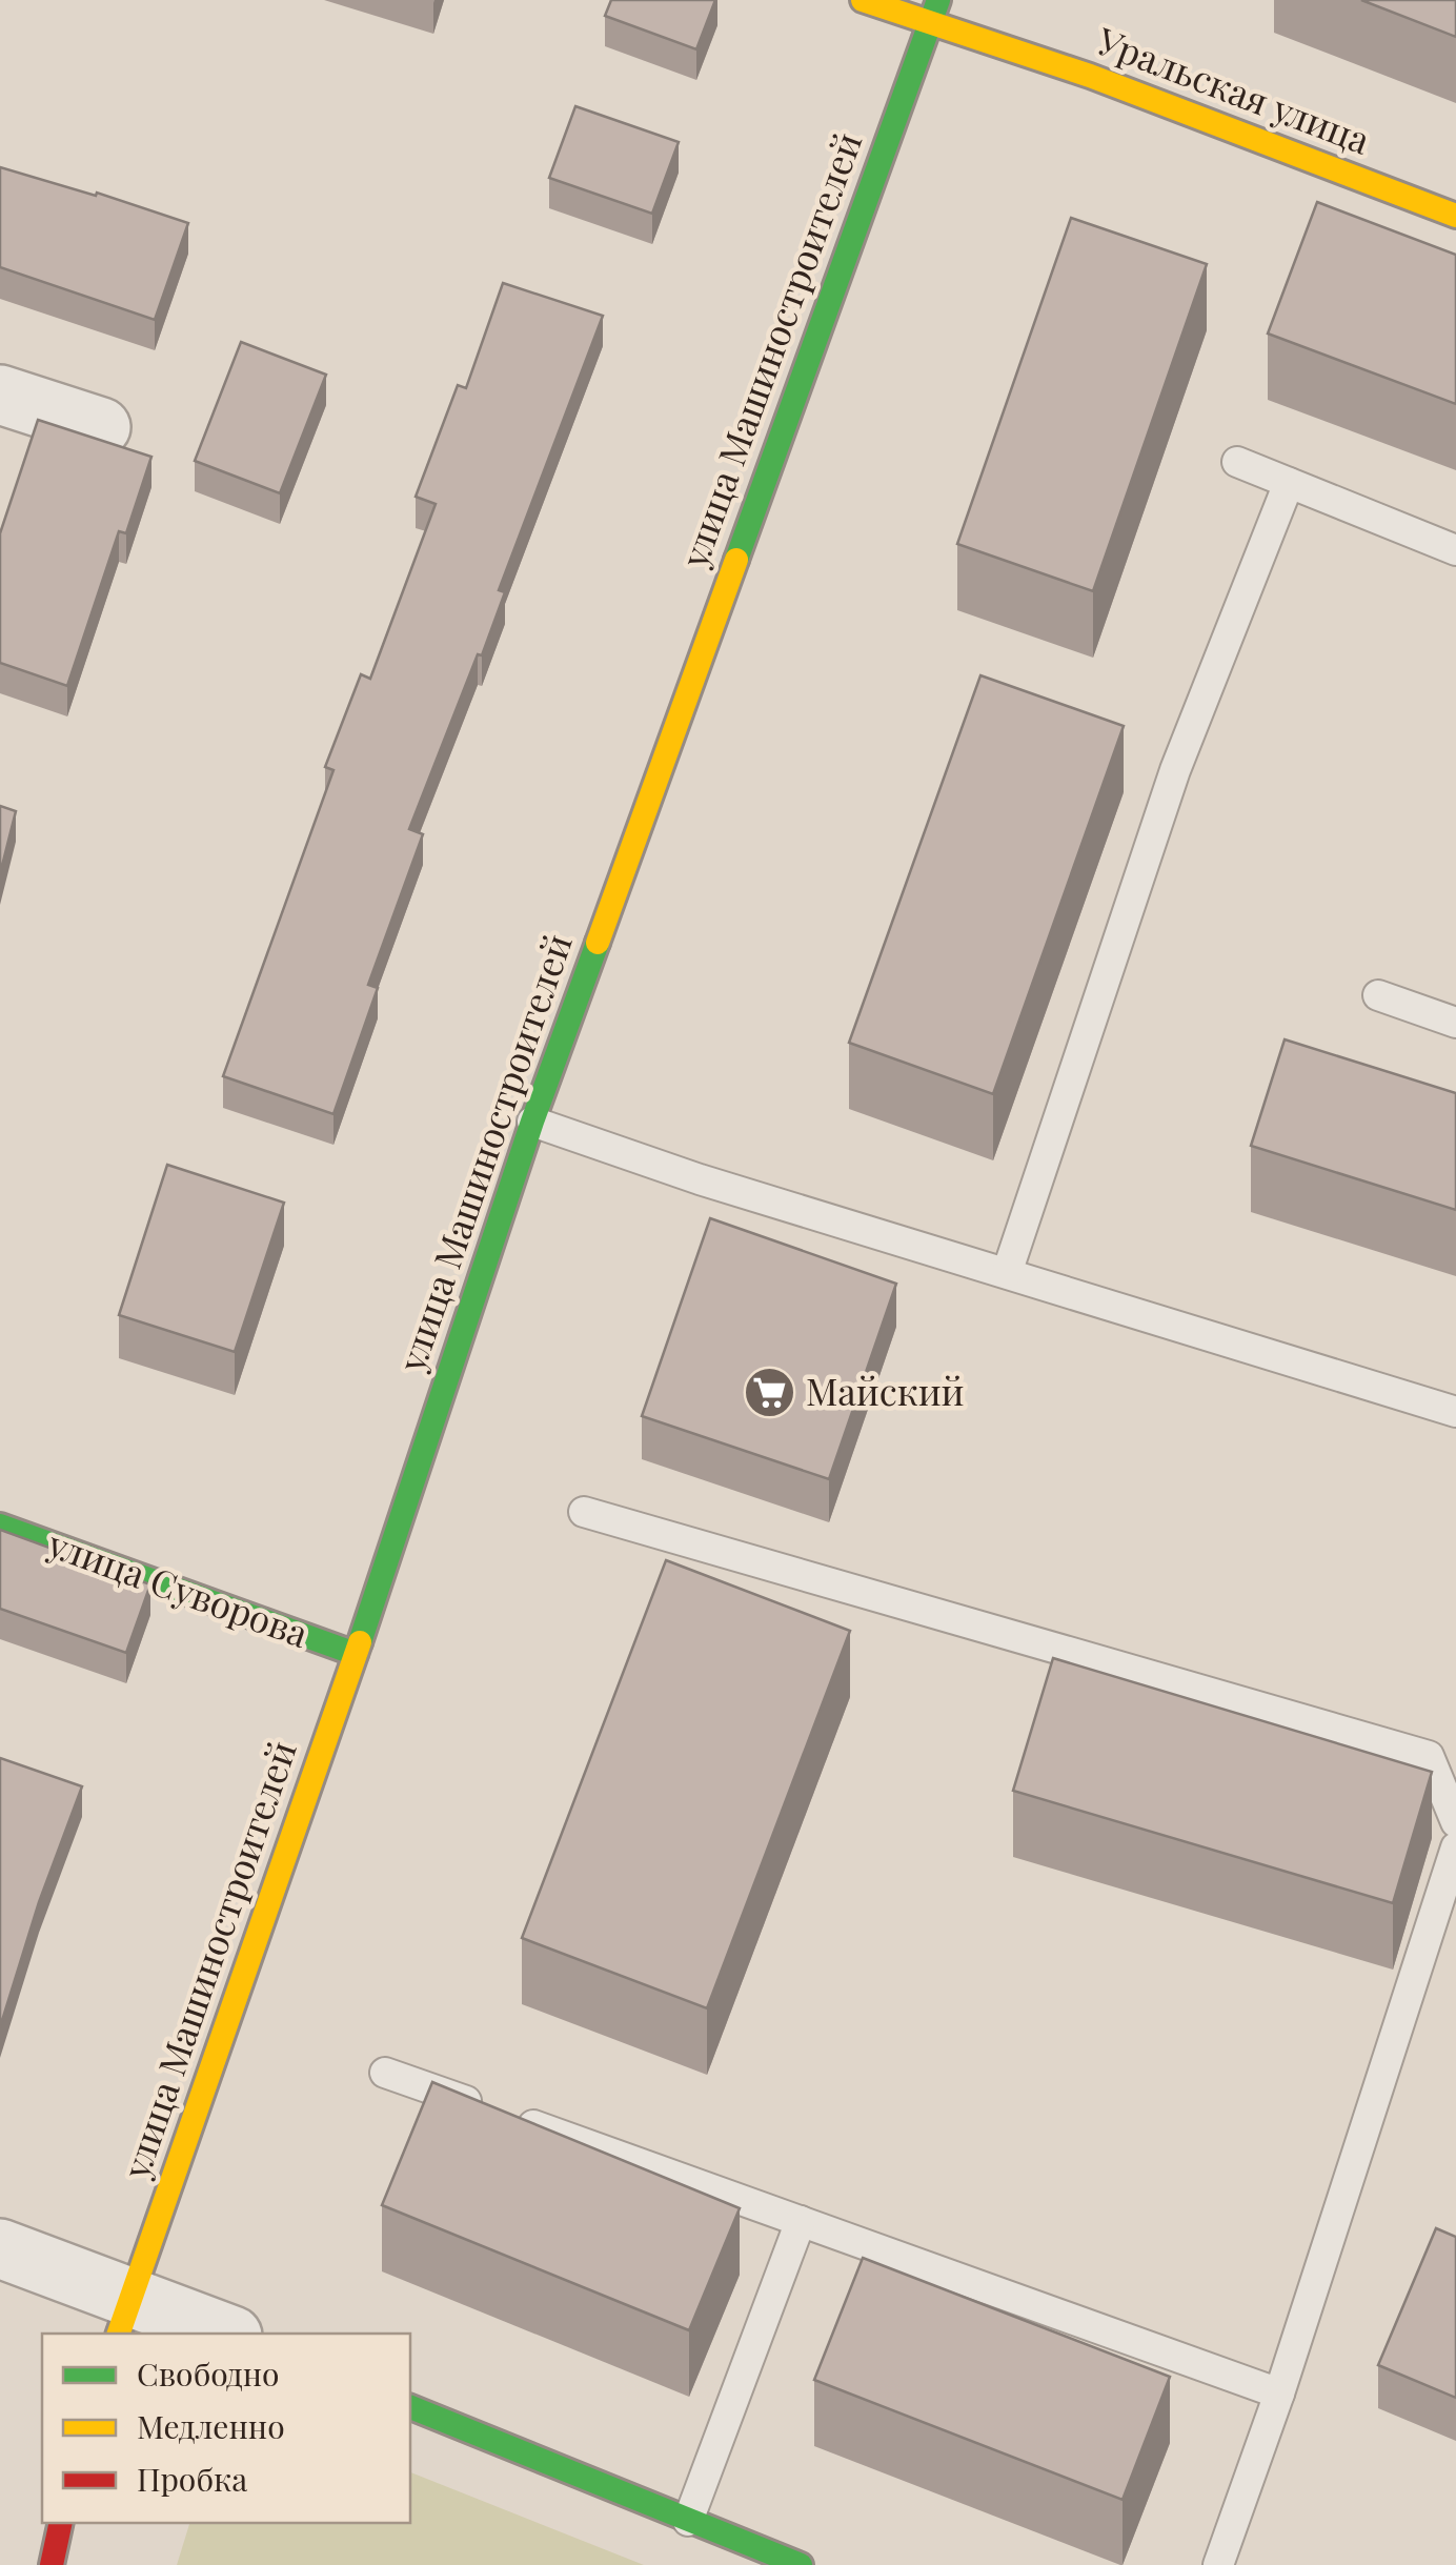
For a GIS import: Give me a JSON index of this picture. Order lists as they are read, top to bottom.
{
  "streets": {
    "street": ["Уральская улица", "улица Машиностроителей", "улица Суворова"]
  },
  "crossings": [
    ["Уральская улица", "улица Машиностроителей"],
    ["улица Машиностроителей", "улица Суворова"]
  ],
  "places": {
    "supermarket": ["Майский"]
  },
  "legend": ["Свободно", "Медленно", "Пробка"]
}
